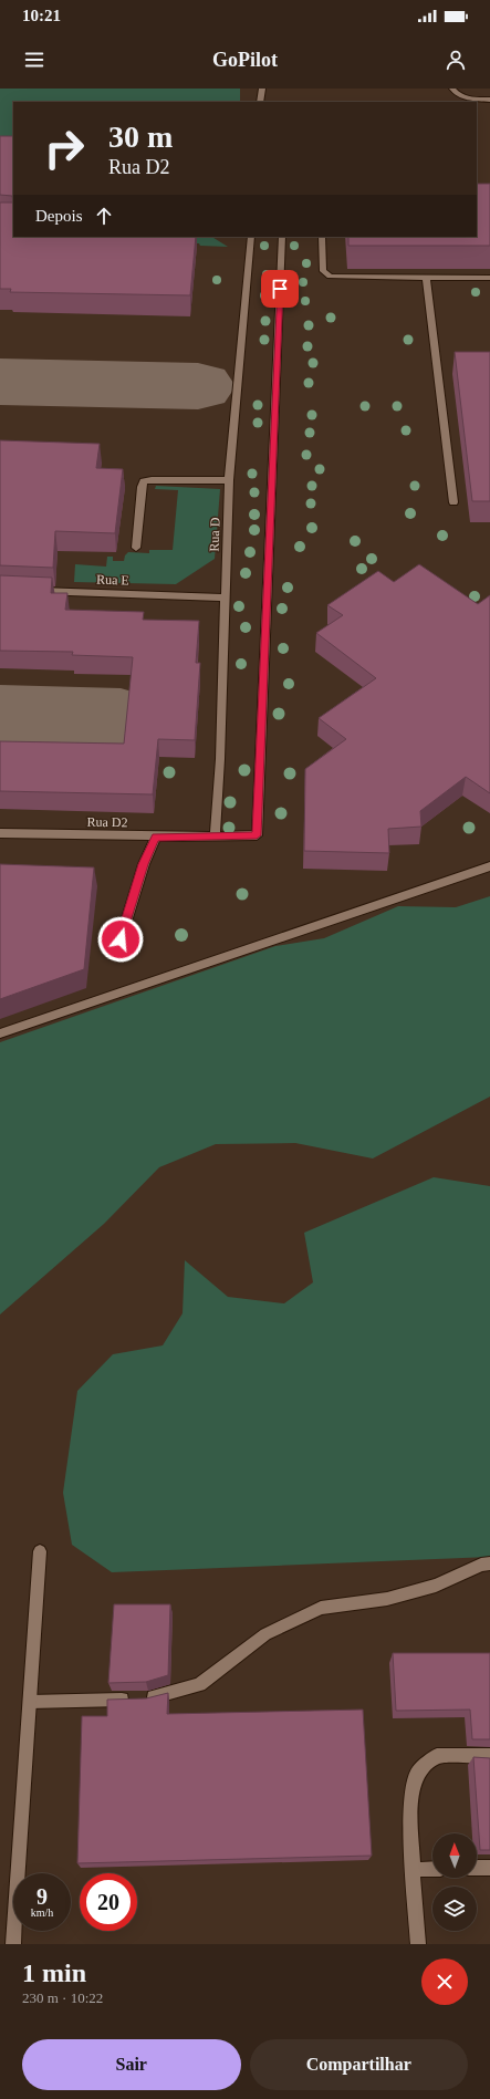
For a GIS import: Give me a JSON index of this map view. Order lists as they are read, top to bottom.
{
  "streets": {
    "street": ["Rua D", "Rua E", "Rua D2"]
  },
  "crossings": [
    ["Rua D", "Rua E"],
    ["Rua D", "Rua D2"]
  ],
  "north": "top",
  "page": {
    "status": "10:21",
    "header": "GoPilot",
    "turn": ["30 m", "Rua D2"],
    "then": "Depois",
    "speed": "9 km/h",
    "limit": "20",
    "heading": ["1 min", "230 m · 10:22"],
    "buttons": ["Sair", "Compartilhar"]
  }
}
